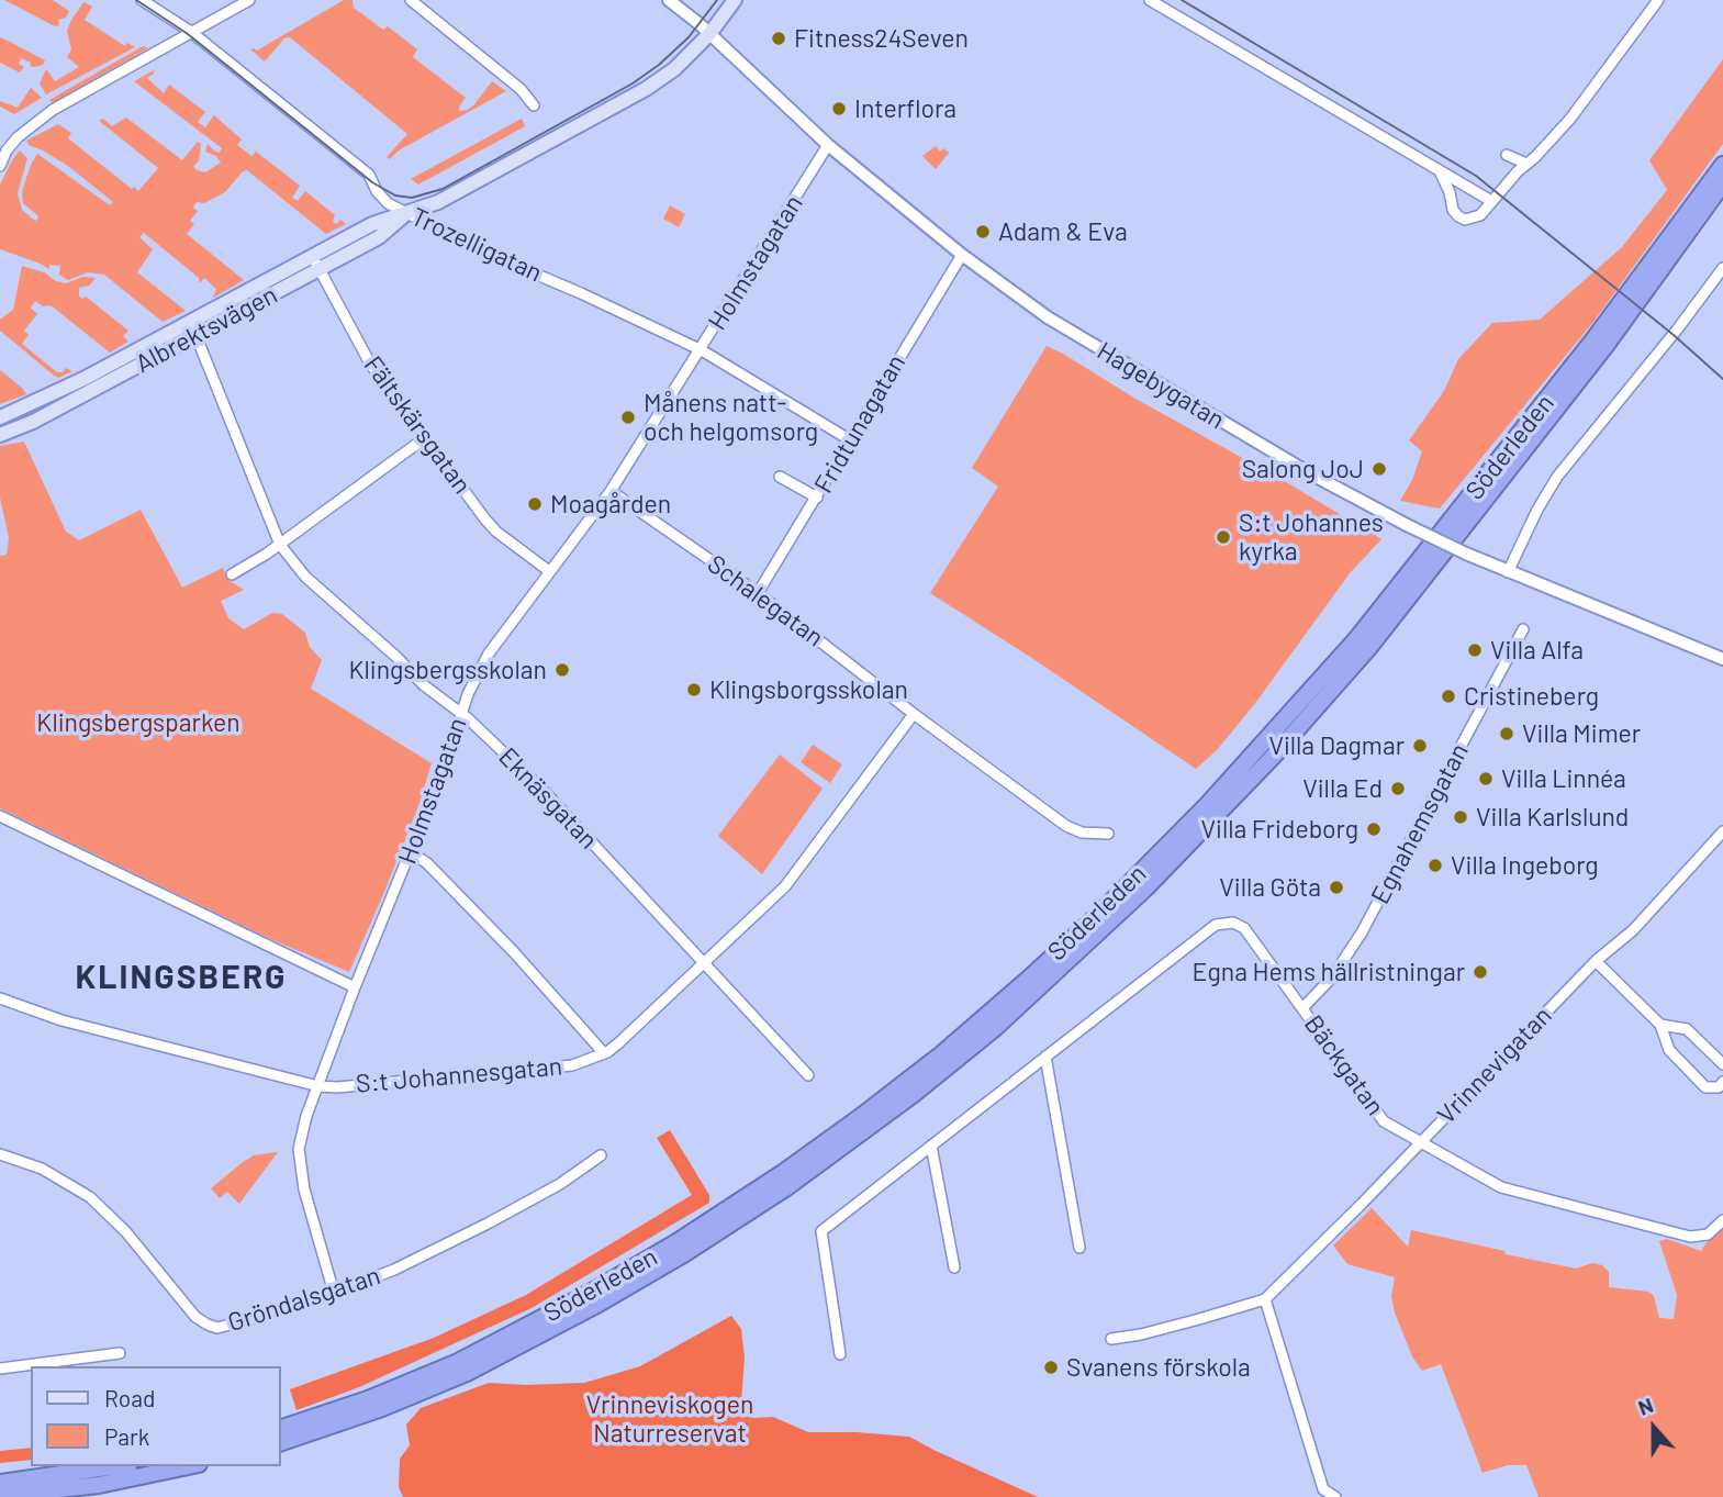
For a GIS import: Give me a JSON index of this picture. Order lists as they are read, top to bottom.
{
  "streets": {
    "highway": ["Söderleden"],
    "main road": ["Albrektsvägen"],
    "street": [
      "Trozelligatan",
      "Holmstagatan",
      "Hagebygatan",
      "Fridtunagatan",
      "Fältskärsgatan",
      "Schalegatan",
      "Eknäsgatan",
      "Egnahemsgatan",
      "Bäckgatan",
      "Vrinnevigatan",
      "S:t Johannesgatan",
      "Gröndalsgatan"
    ]
  },
  "crossings": [
    ["Trozelligatan", "Holmstagatan"],
    ["Trozelligatan", "Albrektsvägen"],
    ["Trozelligatan", "Fridtunagatan"],
    ["Holmstagatan", "Hagebygatan"],
    ["Holmstagatan", "Fältskärsgatan"],
    ["Holmstagatan", "Schalegatan"],
    ["Holmstagatan", "Eknäsgatan"],
    ["Holmstagatan", "S:t Johannesgatan"],
    ["Holmstagatan", "Gröndalsgatan"],
    ["Albrektsvägen", "Hagebygatan"],
    ["Albrektsvägen", "Fältskärsgatan"],
    ["Albrektsvägen", "Eknäsgatan"],
    ["Hagebygatan", "Fridtunagatan"],
    ["Fridtunagatan", "Schalegatan"],
    ["Schalegatan", "S:t Johannesgatan"],
    ["Eknäsgatan", "S:t Johannesgatan"],
    ["Egnahemsgatan", "Bäckgatan"],
    ["Bäckgatan", "Vrinnevigatan"]
  ],
  "districts": ["KLINGSBERG"],
  "parks": ["Klingsbergsparken", "Vrinneviskogen Naturreservat"],
  "places": [
    "Fitness24Seven",
    "Interflora",
    "Adam & Eva",
    "Månens natt- och helgomsorg",
    "Salong JoJ",
    "Moagården",
    "S:t Johannes kyrka",
    "Villa Alfa",
    "Klingsbergsskolan",
    "Klingsborgsskolan",
    "Cristineberg",
    "Villa Mimer",
    "Villa Dagmar",
    "Villa Linnéa",
    "Villa Ed",
    "Villa Karlslund",
    "Villa Frideborg",
    "Villa Ingeborg",
    "Villa Göta",
    "Egna Hems hällristningar",
    "Svanens förskola"
  ],
  "legend": ["Road", "Park"],
  "north": "top"
}
